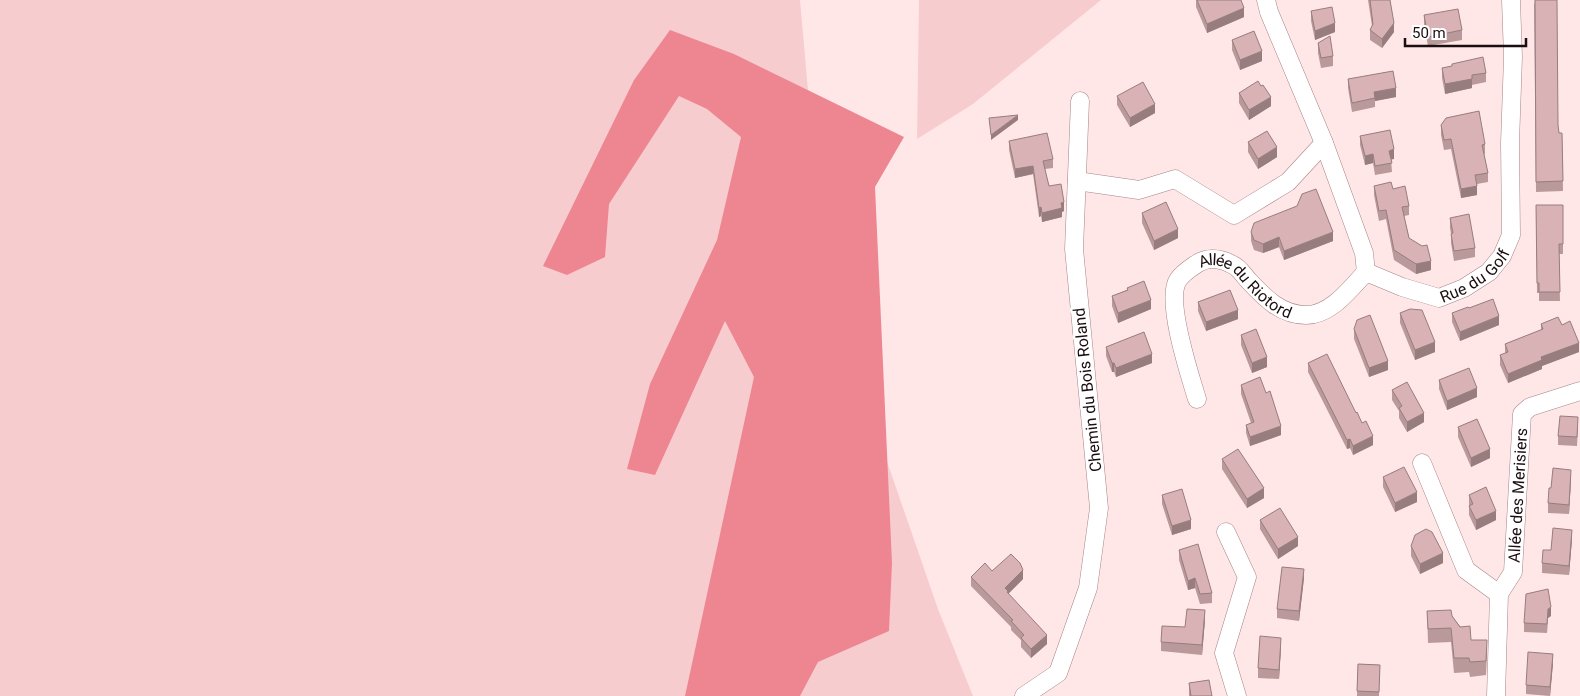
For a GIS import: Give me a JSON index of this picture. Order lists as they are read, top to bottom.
{
  "streets": {
    "street": [
      "Rue du Golf",
      "Allée du Riotord",
      "Chemin du Bois Roland",
      "Allée des Merisiers"
    ]
  },
  "crossings": [
    ["Rue du Golf", "Allée du Riotord"]
  ],
  "scale_bar": "50 m"
}
